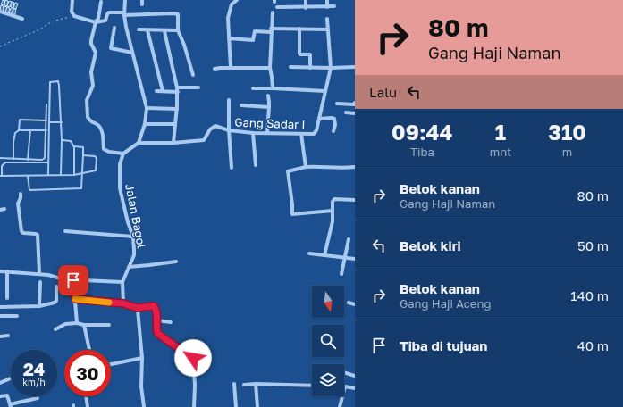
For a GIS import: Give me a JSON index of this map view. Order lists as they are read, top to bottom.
{
  "streets": {
    "street": ["Gang Sadar I", "Jalan Bagol"]
  },
  "north": "bottom",
  "page": {
    "turn": ["80 m", "Gang Haji Naman"],
    "then": "Lalu",
    "eta": [
      "09:44",
      "Tiba",
      "1",
      "mnt",
      "310",
      "m"
    ],
    "list": [
      {
        "name": "Belok kanan",
        "note": "Gang Haji Naman",
        "value": "80 m"
      },
      {
        "name": "Belok kiri",
        "value": "50 m"
      },
      {
        "name": "Belok kanan",
        "note": "Gang Haji Aceng",
        "value": "140 m"
      },
      {
        "name": "Tiba di tujuan",
        "value": "40 m"
      }
    ],
    "speed": "24 km/h",
    "limit": "30"
  }
}
